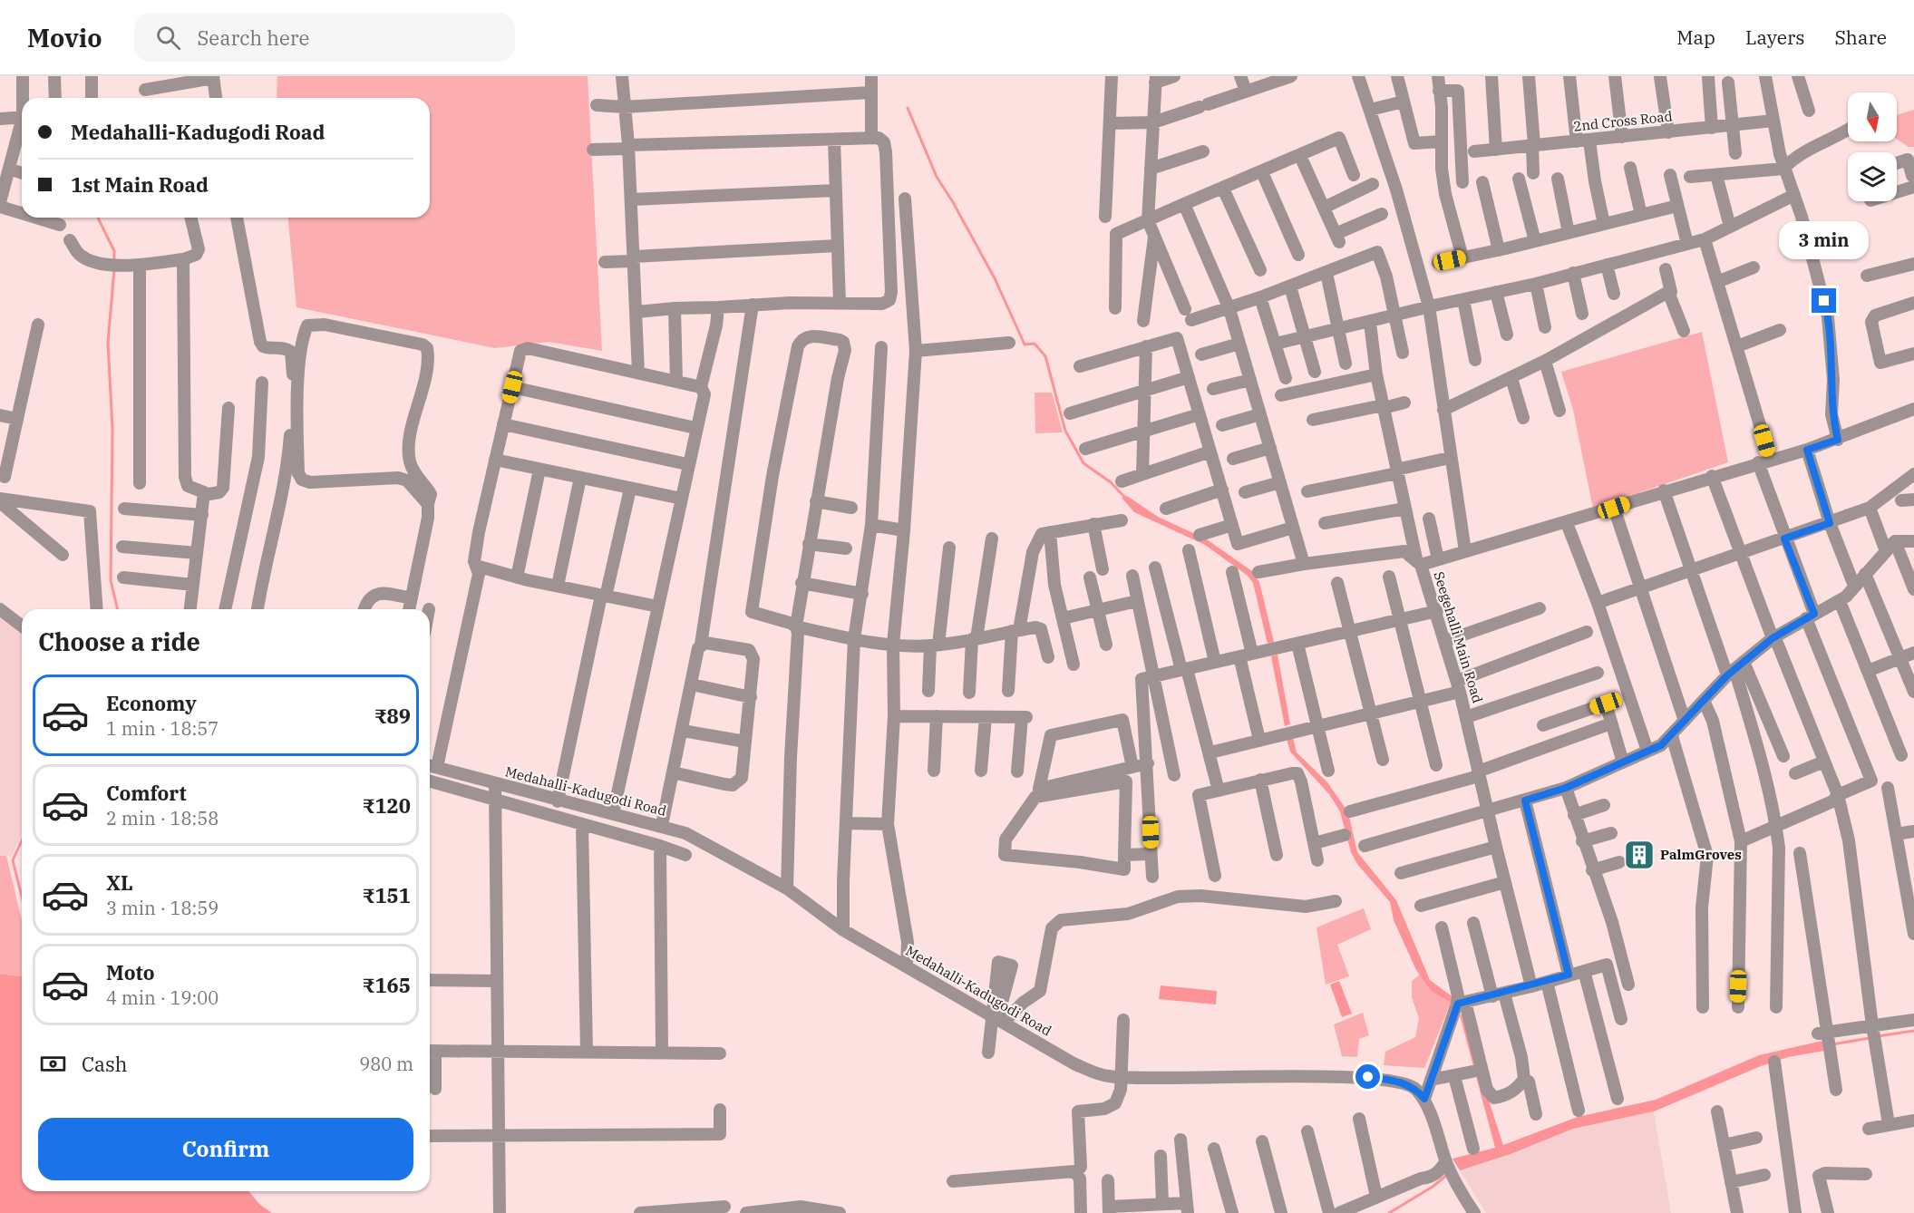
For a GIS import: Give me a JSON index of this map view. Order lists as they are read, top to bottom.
{
  "streets": {
    "street": ["2nd Cross Road", "Seegehalli Main Road", "Medahalli-Kadugodi Road"]
  },
  "places": {
    "building": ["PalmGroves"]
  },
  "north": "bottom",
  "page": {
    "header": "Movio",
    "search": "Search here",
    "nav": ["Map", "Layers", "Share"],
    "banner": ["Medahalli-Kadugodi Road", "1st Main Road"],
    "bubble": "3 min",
    "heading": "Choose a ride",
    "list": [
      {
        "name": "Economy",
        "note": "1 min · 18:57",
        "value": "₹89"
      },
      {
        "name": "Comfort",
        "note": "2 min · 18:58",
        "value": "₹120"
      },
      {
        "name": "XL",
        "note": "3 min · 18:59",
        "value": "₹151"
      },
      {
        "name": "Moto",
        "note": "4 min · 19:00",
        "value": "₹165"
      }
    ],
    "pay": ["Cash", "980 m"],
    "buttons": "Confirm"
  }
}
